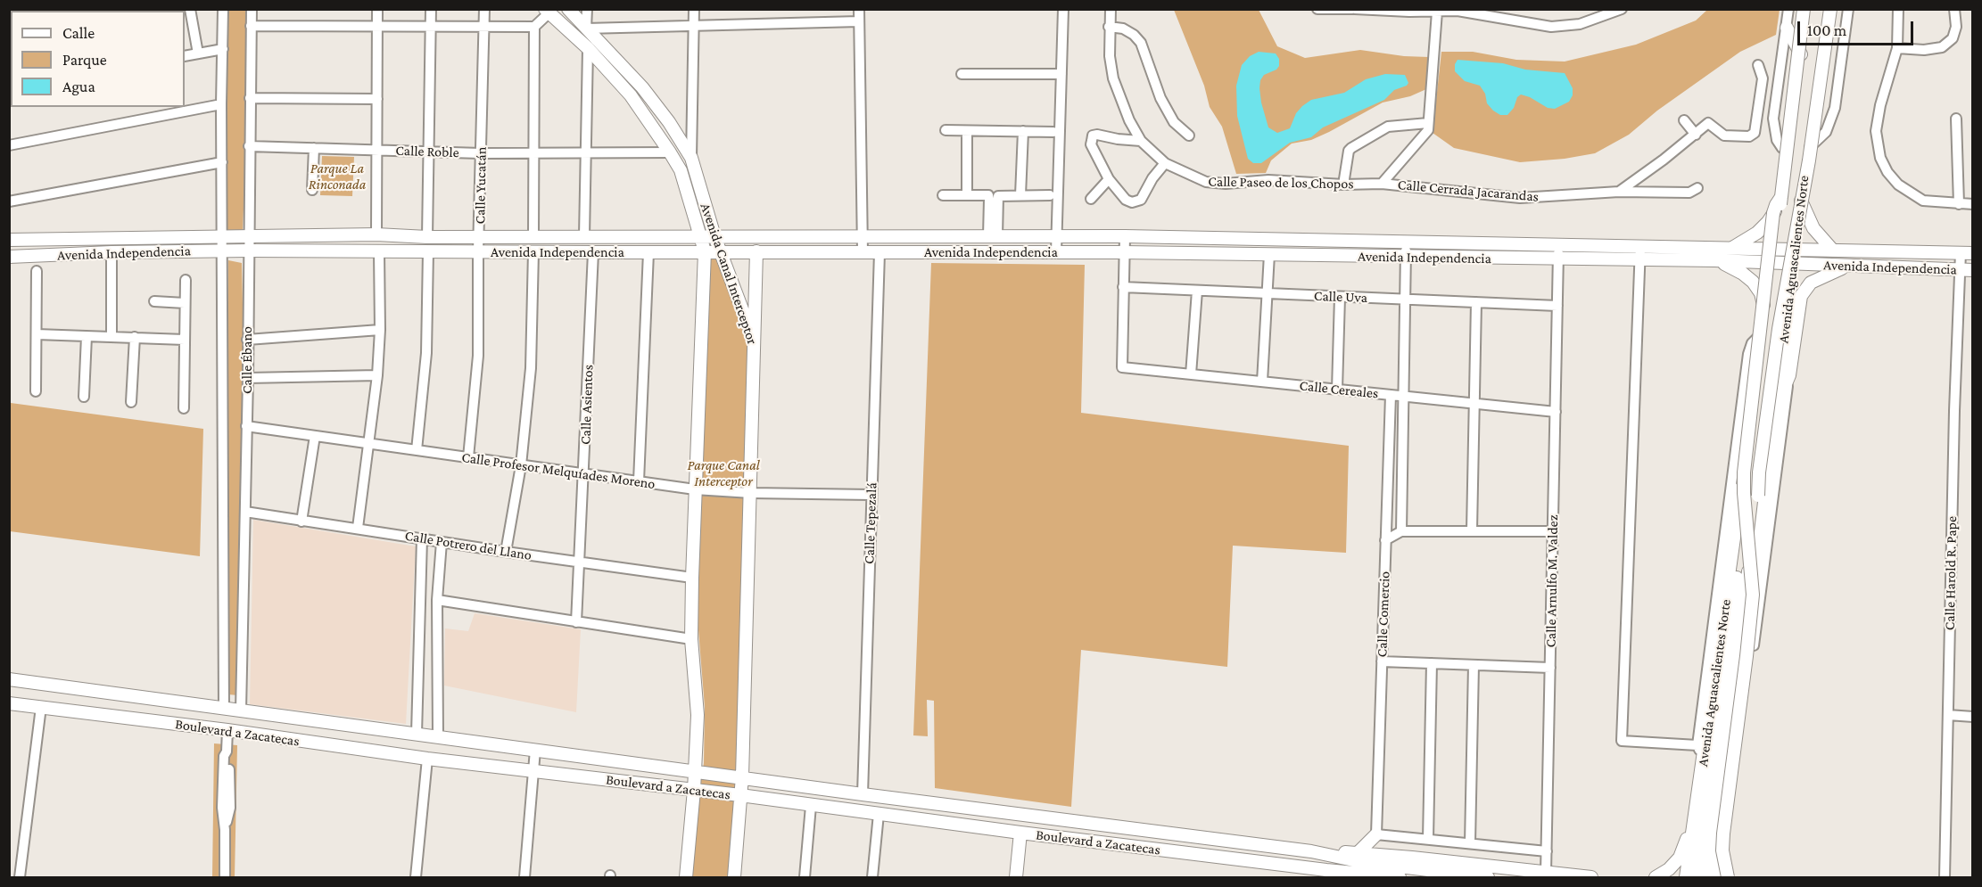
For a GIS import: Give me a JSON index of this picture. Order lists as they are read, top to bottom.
{
  "streets": {
    "main road": [
      "Avenida Independencia",
      "Avenida Aguascalientes Norte",
      "Avenida Canal Interceptor",
      "Boulevard a Zacatecas"
    ],
    "street": [
      "Calle Roble",
      "Calle Paseo de los Chopos",
      "Calle Yucatán",
      "Calle Cerrada Jacarandas",
      "Calle Uva",
      "Calle Ébano",
      "Calle Cereales",
      "Calle Asientos",
      "Calle Profesor Melquíades Moreno",
      "Calle Tepezalá",
      "Calle Potrero del Llano",
      "Calle Harold R. Pape",
      "Calle Arnulfo M. Valdez",
      "Calle Comercio"
    ]
  },
  "crossings": [
    ["Calle Roble", "Calle Yucatán"],
    ["Calle Roble", "Avenida Canal Interceptor"],
    ["Calle Roble", "Calle Ébano"],
    ["Calle Paseo de los Chopos", "Calle Cerrada Jacarandas"],
    ["Calle Yucatán", "Avenida Independencia"],
    ["Calle Yucatán", "Calle Profesor Melquíades Moreno"],
    ["Avenida Independencia", "Avenida Aguascalientes Norte"],
    ["Avenida Independencia", "Avenida Canal Interceptor"],
    ["Avenida Independencia", "Calle Ébano"],
    ["Avenida Independencia", "Calle Asientos"],
    ["Avenida Independencia", "Calle Tepezalá"],
    ["Avenida Independencia", "Calle Harold R. Pape"],
    ["Avenida Independencia", "Calle Arnulfo M. Valdez"],
    ["Avenida Canal Interceptor", "Calle Profesor Melquíades Moreno"],
    ["Avenida Canal Interceptor", "Calle Potrero del Llano"],
    ["Avenida Canal Interceptor", "Boulevard a Zacatecas"],
    ["Calle Uva", "Calle Cereales"],
    ["Calle Uva", "Calle Arnulfo M. Valdez"],
    ["Calle Ébano", "Calle Profesor Melquíades Moreno"],
    ["Calle Ébano", "Calle Potrero del Llano"],
    ["Calle Ébano", "Boulevard a Zacatecas"],
    ["Calle Cereales", "Calle Arnulfo M. Valdez"],
    ["Calle Cereales", "Calle Comercio"],
    ["Calle Asientos", "Calle Profesor Melquíades Moreno"],
    ["Calle Asientos", "Calle Potrero del Llano"],
    ["Calle Profesor Melquíades Moreno", "Calle Tepezalá"],
    ["Calle Tepezalá", "Boulevard a Zacatecas"],
    ["Calle Arnulfo M. Valdez", "Boulevard a Zacatecas"]
  ],
  "parks": ["Parque La Rinconada", "Parque Canal Interceptor"],
  "legend": ["Calle", "Parque", "Agua"],
  "scale_bar": "100 m"
}
